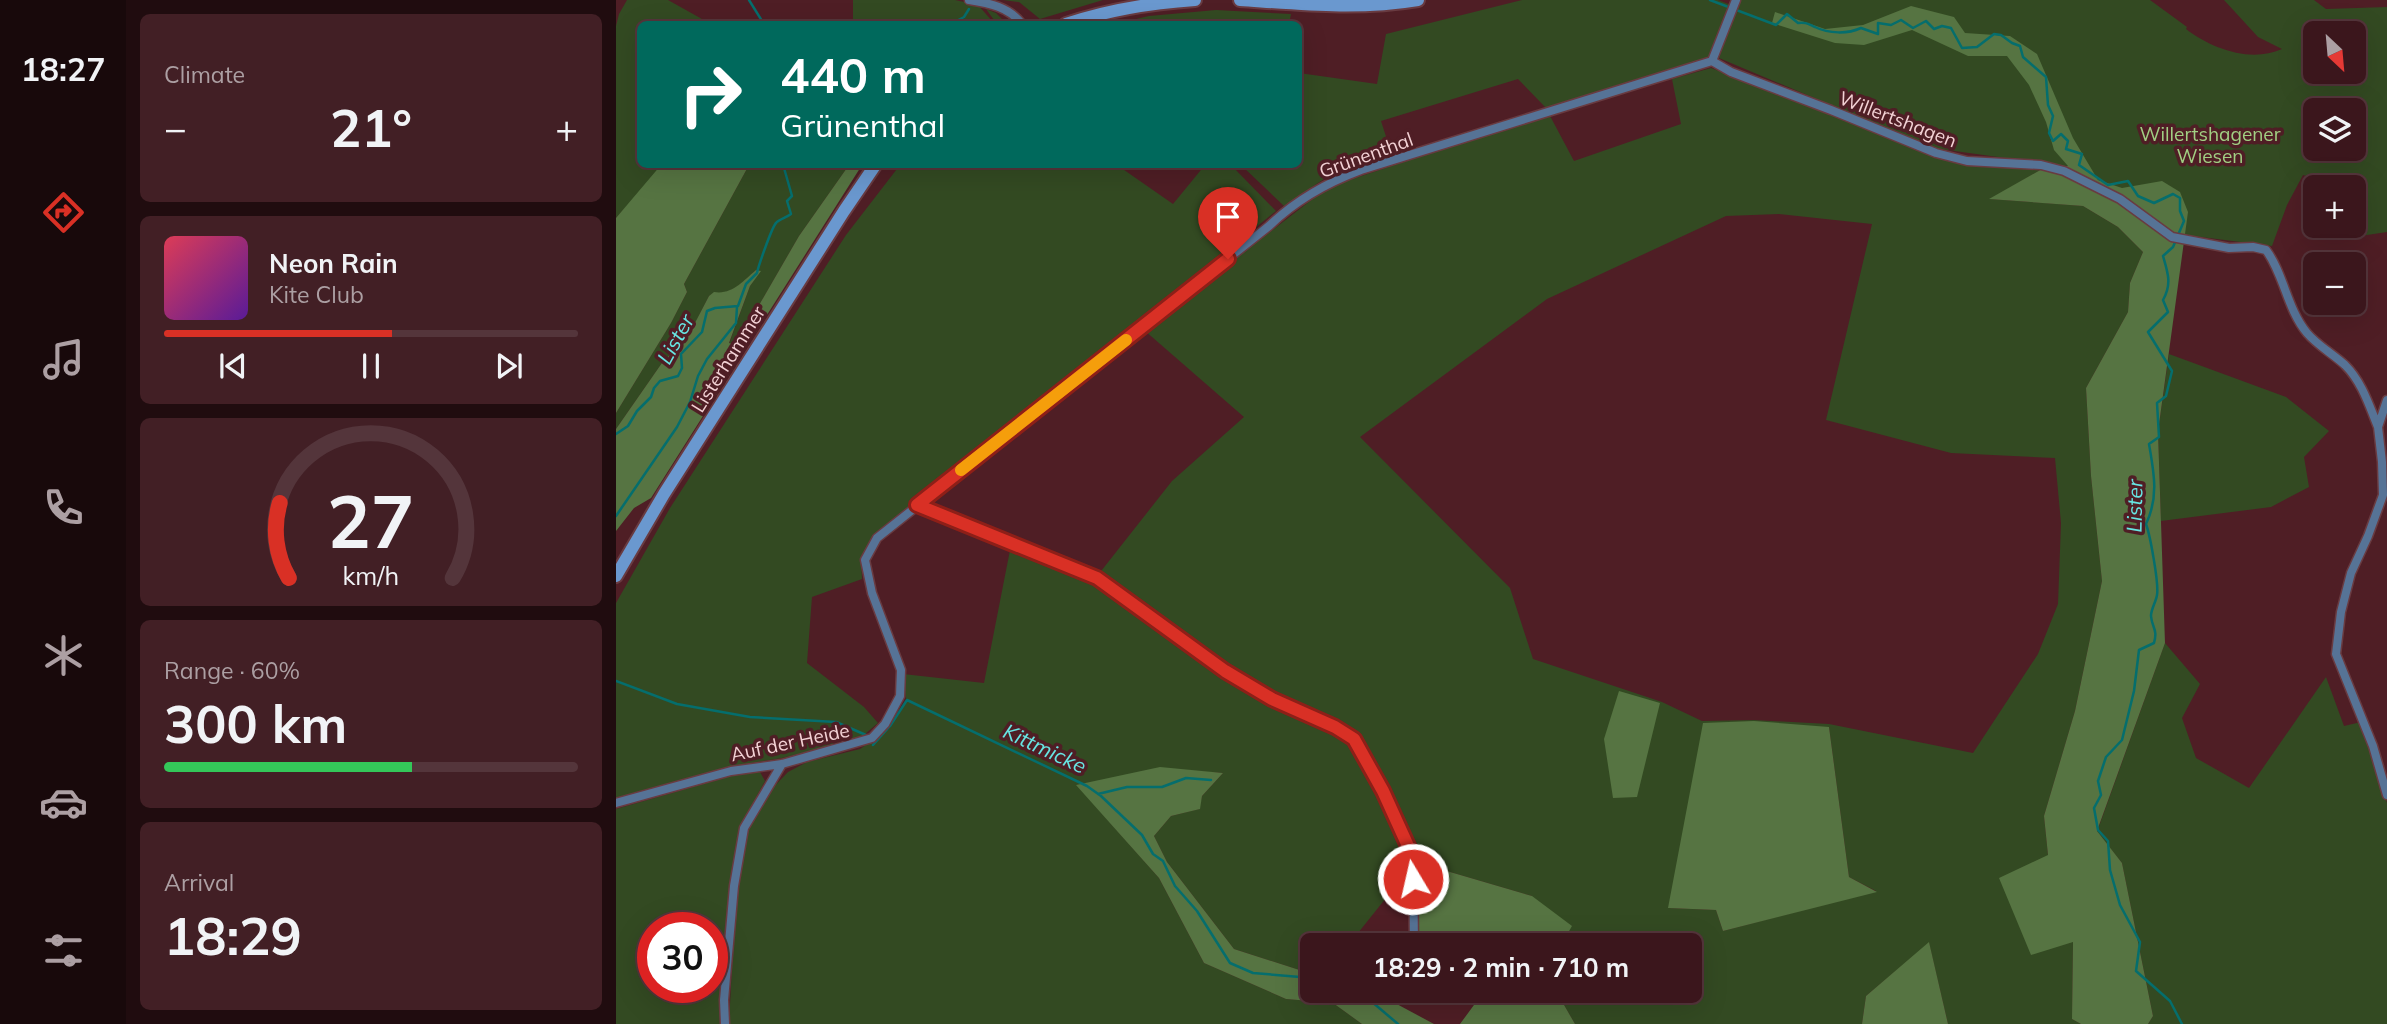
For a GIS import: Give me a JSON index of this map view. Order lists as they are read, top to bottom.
{
  "streets": {
    "main road": ["Listerhammer"],
    "street": ["Willertshagen", "Grünenthal", "Auf der Heide"]
  },
  "crossings": [
    ["Willertshagen", "Grünenthal"],
    ["Grünenthal", "Auf der Heide"]
  ],
  "water": ["Lister", "Kittmicke"],
  "parks": ["Willertshagener Wiesen"],
  "north": "bottom right",
  "page": {
    "tabs": "18:27",
    "tile": [
      "Climate",
      ["Range · 60%", "300 km"],
      ["Arrival", "18:29"]
    ],
    "map_buttons": ["+", "−"],
    "turn": ["440 m", "Grünenthal"],
    "heat": ["−", "21°", "+"],
    "song": ["Neon Rain", "Kite Club"],
    "limit": "30",
    "trip": "18:29 · 2 min · 710 m",
    "gauge": ["27", "km/h"]
  }
}
